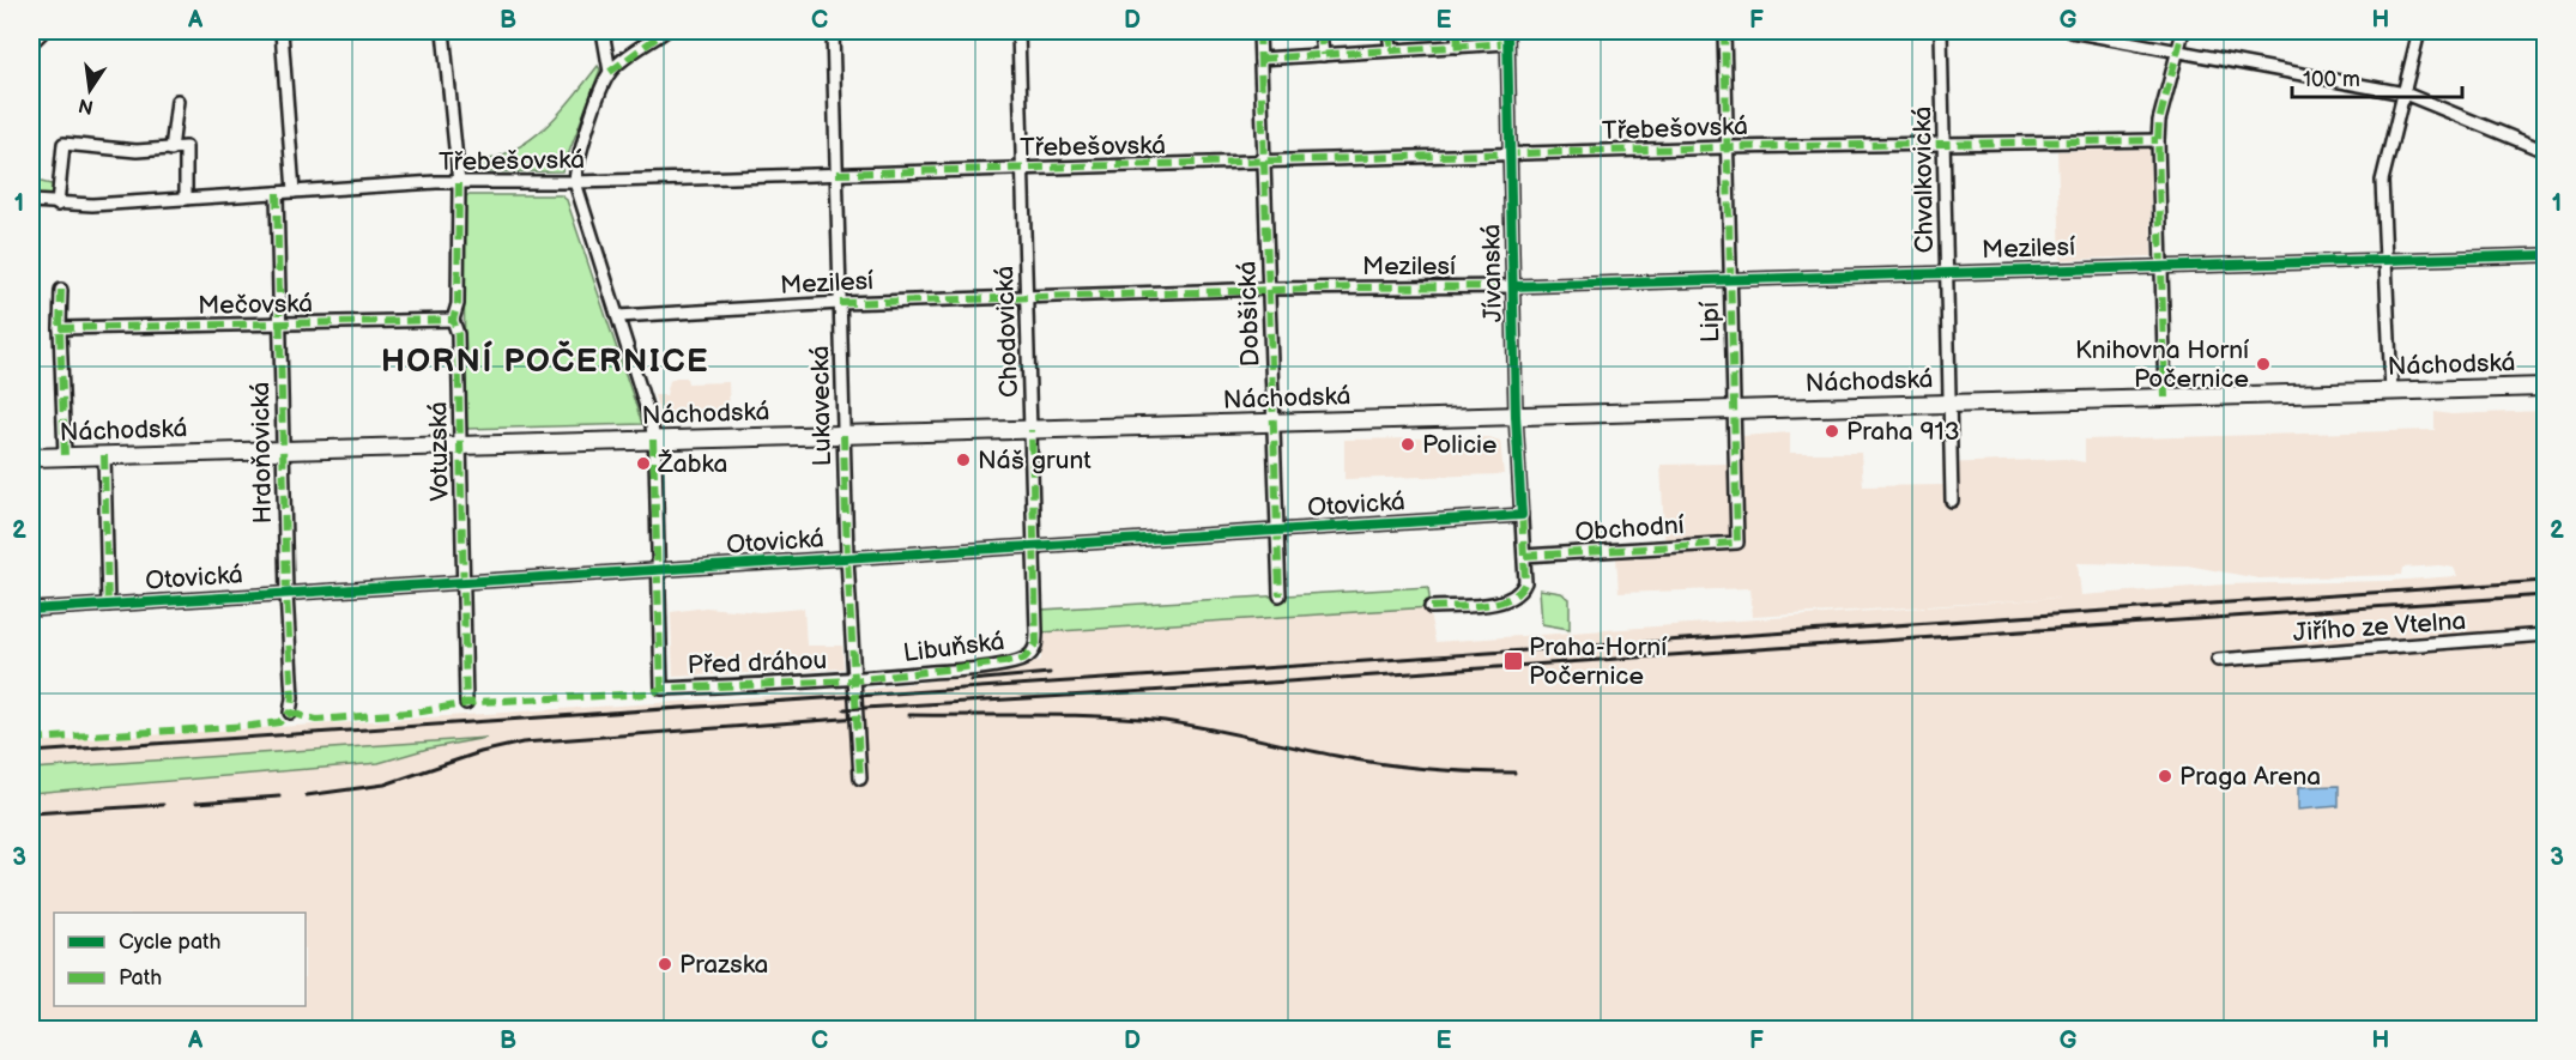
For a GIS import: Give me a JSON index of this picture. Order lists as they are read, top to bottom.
{
  "streets": {
    "main road": ["Náchodská"],
    "street": [
      "Třebešovská",
      "Chvalkovická",
      "Mezilesí",
      "Jívanská",
      "Mečovská",
      "Dobšická",
      "Lipí",
      "Chodovická",
      "Lukavecká",
      "Votuzská",
      "Hrdoňovická",
      "Otovická",
      "Obchodní",
      "Jiřího ze Vtelna",
      "Libuňská",
      "Před dráhou"
    ]
  },
  "crossings": [
    ["Třebešovská", "Chvalkovická"],
    ["Třebešovská", "Jívanská"],
    ["Třebešovská", "Dobšická"],
    ["Třebešovská", "Lipí"],
    ["Třebešovská", "Chodovická"],
    ["Třebešovská", "Lukavecká"],
    ["Třebešovská", "Votuzská"],
    ["Třebešovská", "Hrdoňovická"],
    ["Chvalkovická", "Mezilesí"],
    ["Chvalkovická", "Náchodská"],
    ["Mezilesí", "Jívanská"],
    ["Mezilesí", "Dobšická"],
    ["Mezilesí", "Lipí"],
    ["Mezilesí", "Chodovická"],
    ["Mezilesí", "Lukavecká"],
    ["Jívanská", "Náchodská"],
    ["Jívanská", "Otovická"],
    ["Jívanská", "Obchodní"],
    ["Mečovská", "Votuzská"],
    ["Mečovská", "Hrdoňovická"],
    ["Dobšická", "Náchodská"],
    ["Dobšická", "Otovická"],
    ["Lipí", "Náchodská"],
    ["Lipí", "Obchodní"],
    ["Chodovická", "Náchodská"],
    ["Chodovická", "Otovická"],
    ["Chodovická", "Libuňská"],
    ["Náchodská", "Lukavecká"],
    ["Náchodská", "Votuzská"],
    ["Náchodská", "Hrdoňovická"],
    ["Lukavecká", "Otovická"],
    ["Lukavecká", "Libuňská"],
    ["Lukavecká", "Před dráhou"],
    ["Votuzská", "Otovická"],
    ["Hrdoňovická", "Otovická"],
    ["Otovická", "Před dráhou"],
    ["Libuňská", "Před dráhou"]
  ],
  "districts": ["HORNÍ POČERNICE"],
  "places": {
    "other": [
      "Knihovna Horní Počernice",
      "Praha 913",
      "Policie",
      "Náš grunt",
      "Žabka",
      "Praga Arena",
      "Prazska"
    ],
    "transit": ["Praha-Horní Počernice"]
  },
  "legend": ["Cycle path", "Path"],
  "scale_bar": "100 m",
  "north": "bottom",
  "grid": {
    "columns": [
      "A",
      "B",
      "C",
      "D",
      "E",
      "F",
      "G",
      "H"
    ],
    "rows": ["1", "2", "3"]
  }
}
